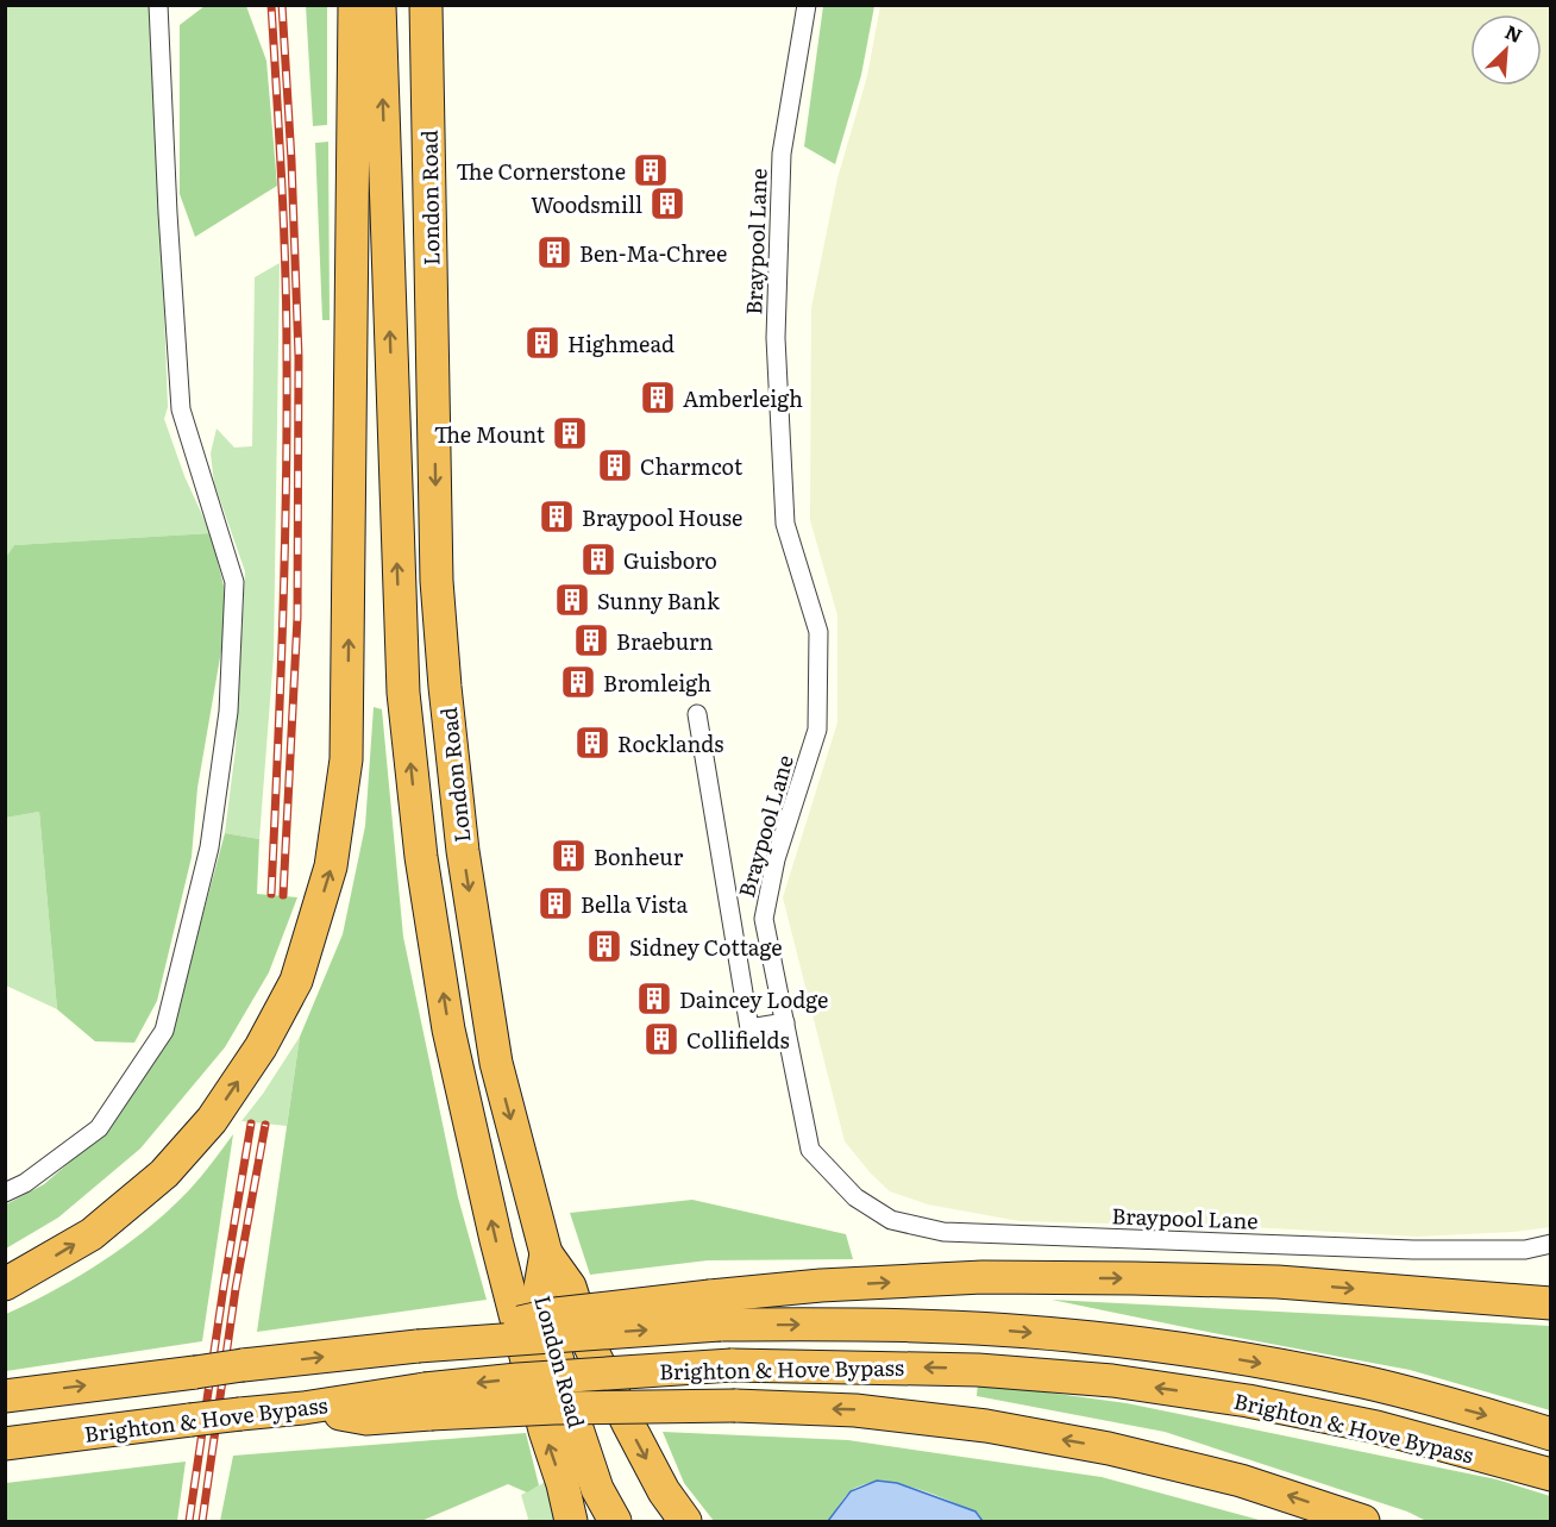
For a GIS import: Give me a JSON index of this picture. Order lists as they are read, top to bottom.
{
  "streets": {
    "highway": ["London Road", "Brighton & Hove Bypass"],
    "street": ["Braypool Lane"]
  },
  "places": {
    "building": [
      "The Cornerstone",
      "Woodsmill",
      "Ben-Ma-Chree",
      "Highmead",
      "Amberleigh",
      "The Mount",
      "Charmcot",
      "Braypool House",
      "Guisboro",
      "Sunny Bank",
      "Braeburn",
      "Bromleigh",
      "Rocklands",
      "Bonheur",
      "Bella Vista",
      "Sidney Cottage",
      "Daincey Lodge",
      "Collifields"
    ]
  },
  "north": "top right"
}
